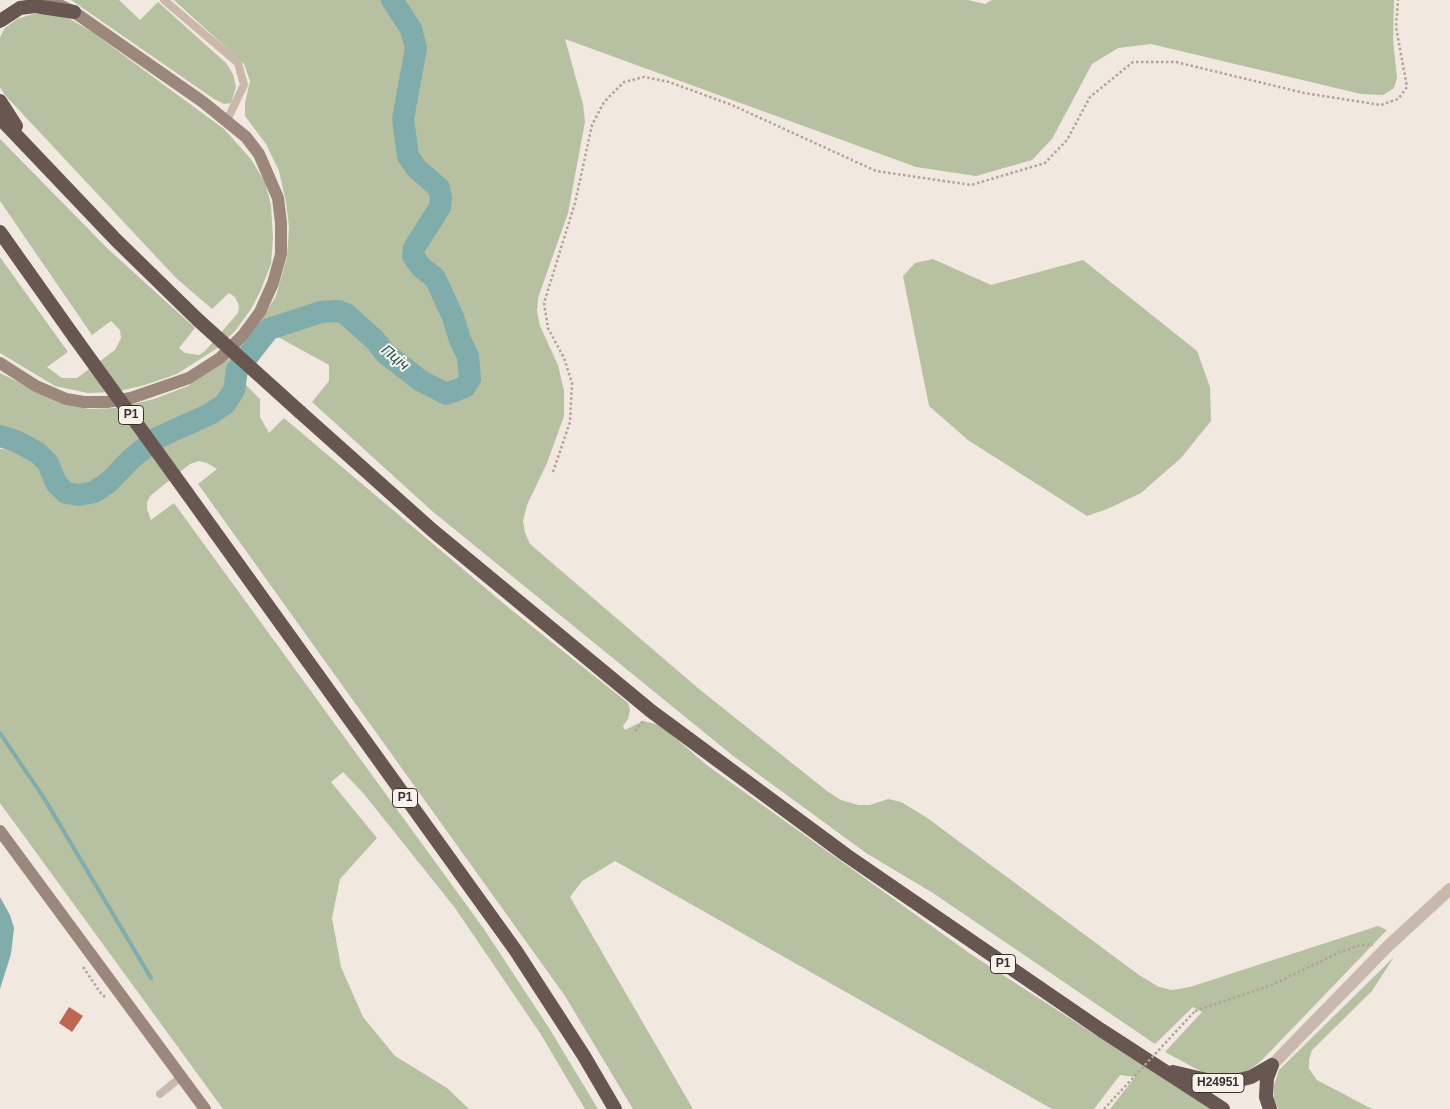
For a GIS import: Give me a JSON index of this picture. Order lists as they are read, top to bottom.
{
  "streets": {
    "highway": ["Р1", "Н24951"]
  },
  "crossings": [
    ["Р1", "Н24951"]
  ],
  "water": ["Пціч"]
}
